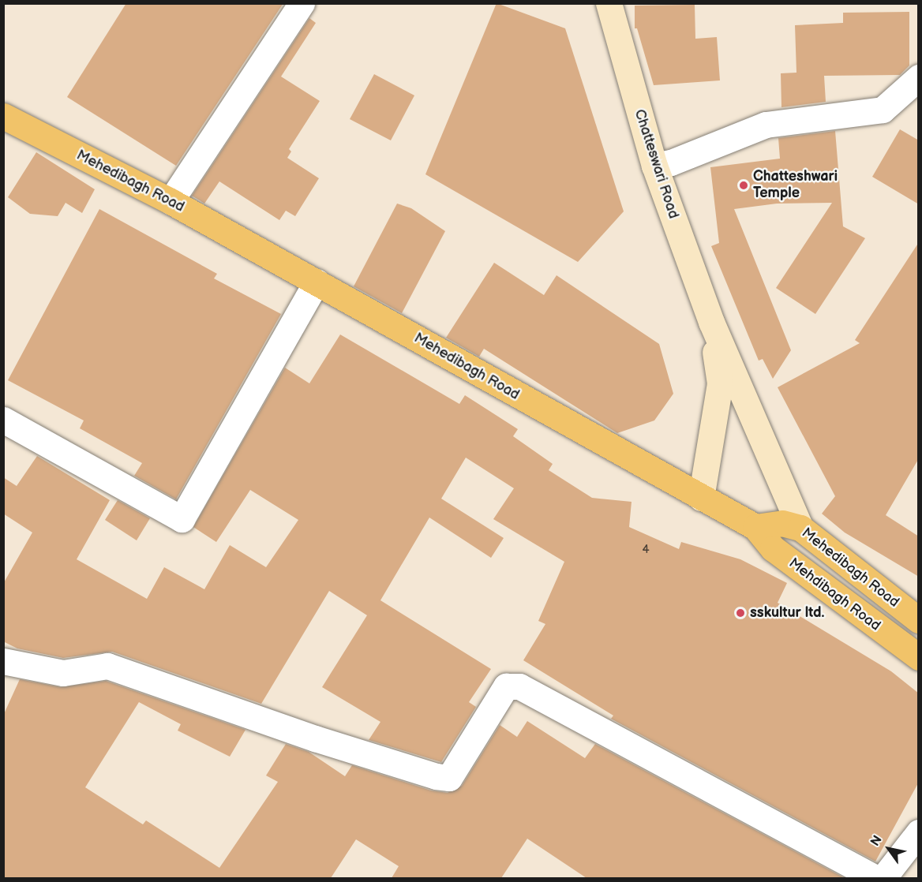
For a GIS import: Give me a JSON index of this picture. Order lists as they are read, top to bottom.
{
  "streets": {
    "main road": ["Chatteswari Road", "Mehedibagh Road", "Mehdibagh Road"]
  },
  "crossings": [
    ["Chatteswari Road", "Mehedibagh Road"],
    ["Mehedibagh Road", "Mehdibagh Road"]
  ],
  "places": ["Chatteshwari Temple", "sskultur ltd."],
  "house_numbers": ["4"],
  "north": "top left"
}
